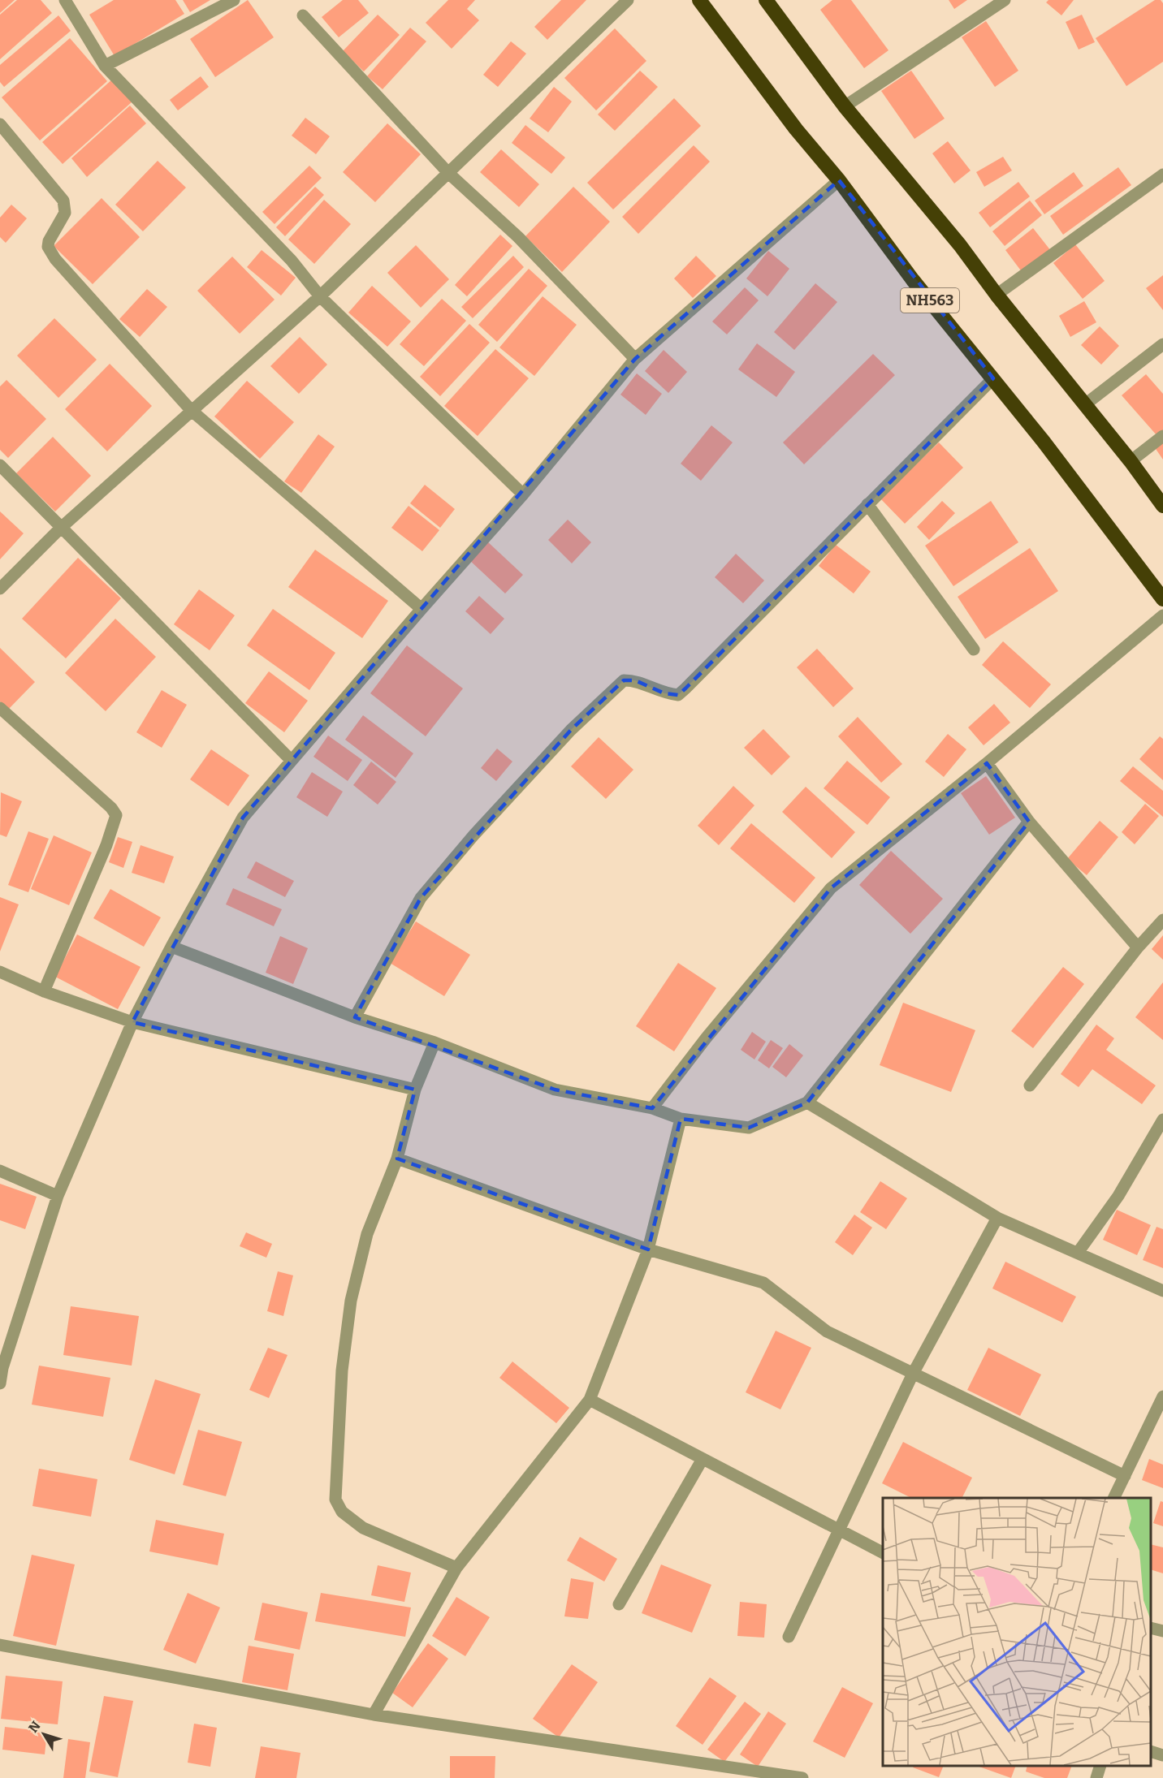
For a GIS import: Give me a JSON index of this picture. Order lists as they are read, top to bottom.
{
  "streets": {
    "highway": ["NH563"]
  },
  "north": "top left"
}
